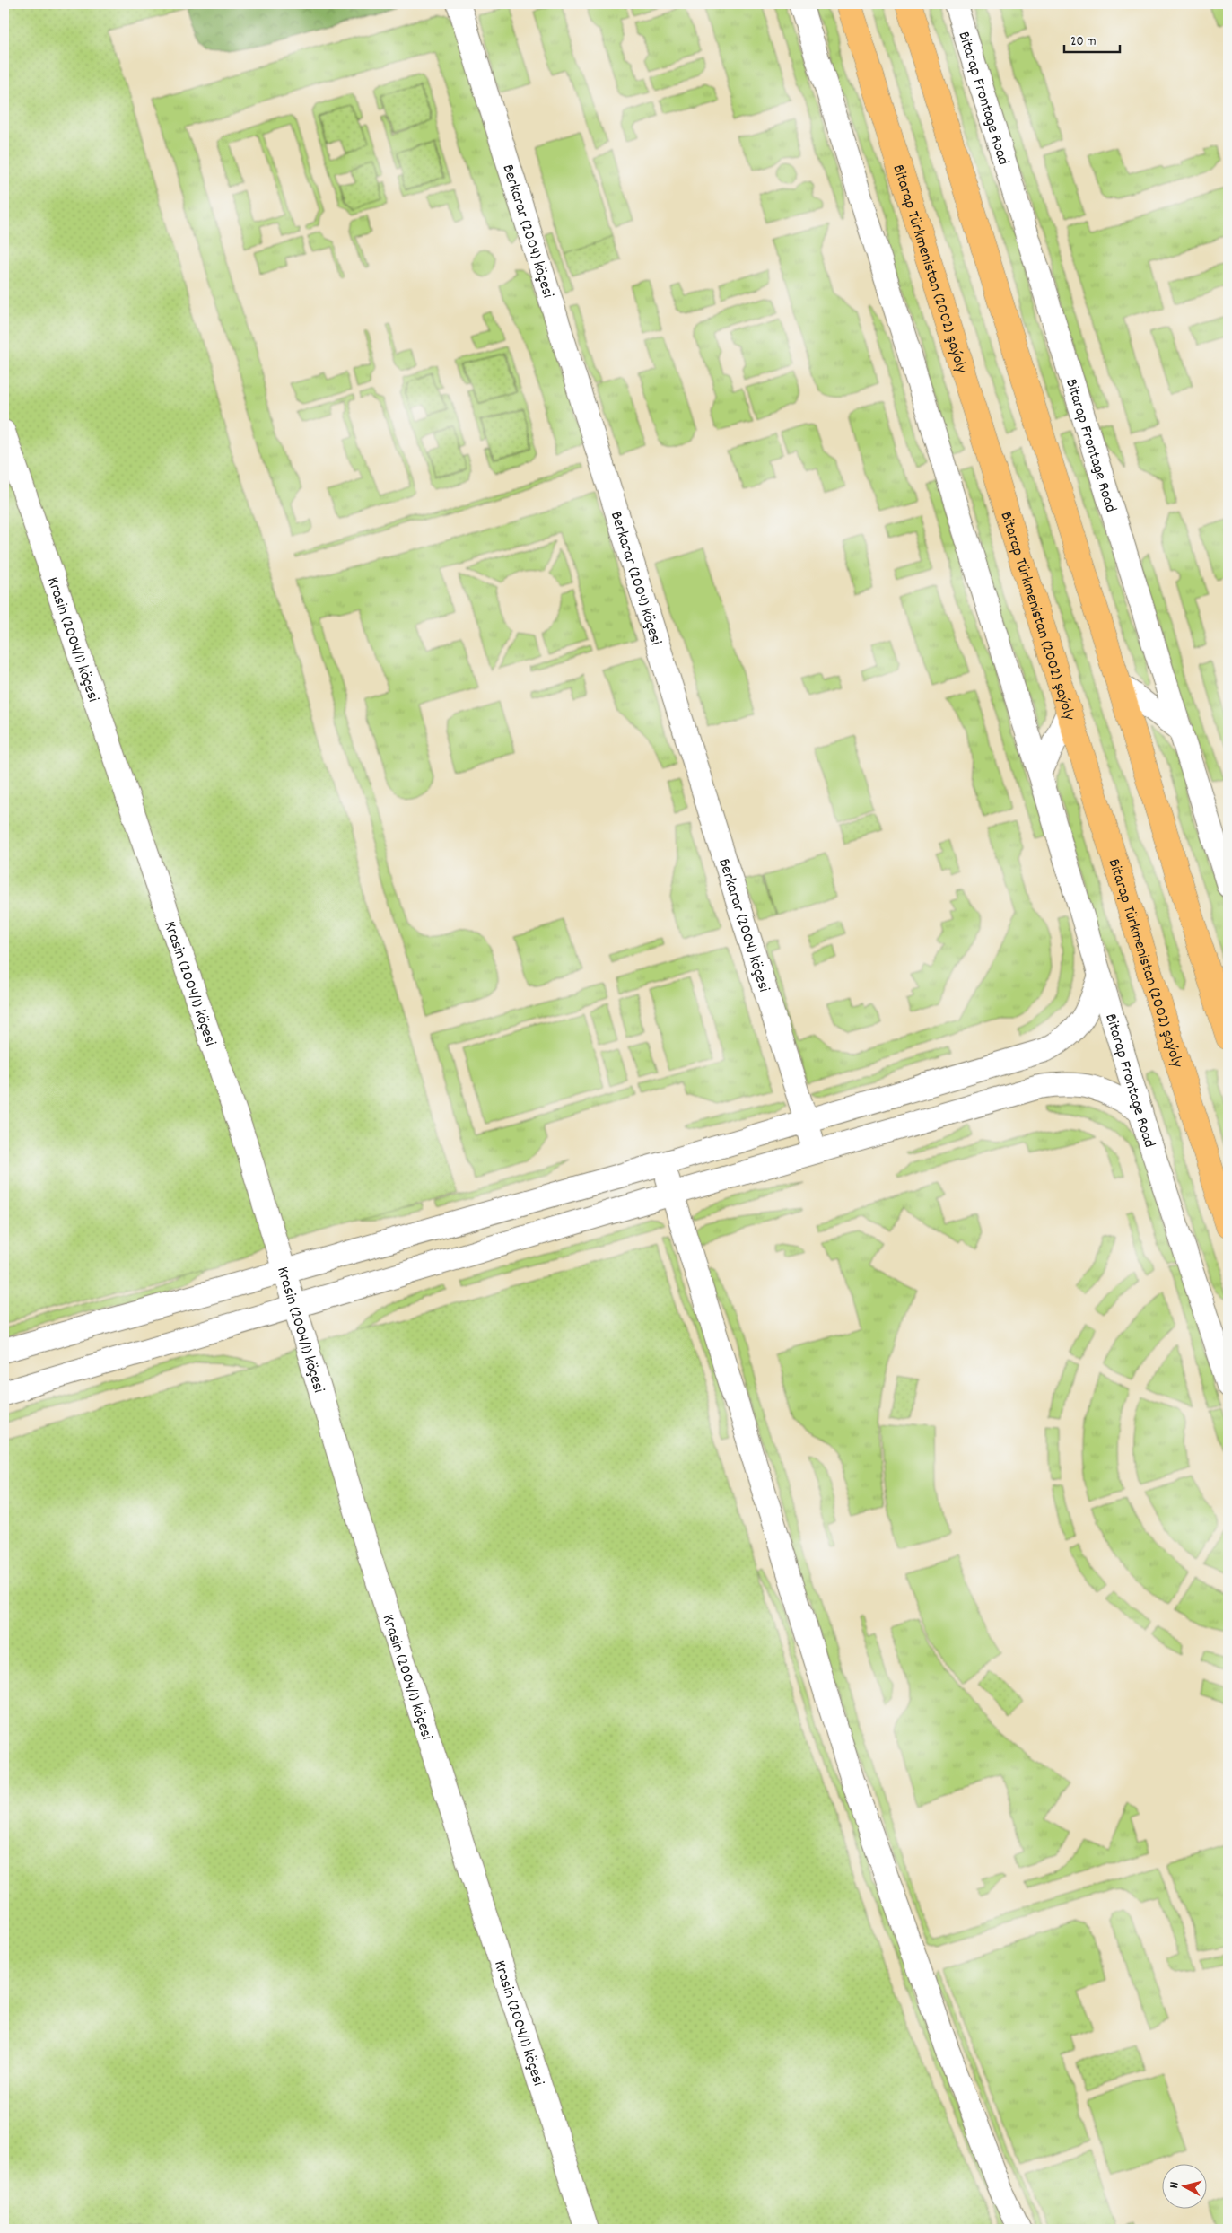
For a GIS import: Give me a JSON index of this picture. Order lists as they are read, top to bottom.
{
  "streets": {
    "main road": ["Bitarap Türkmenistan (2002) şaýoly"],
    "street": ["Bitarap Frontage Road", "Berkarar (2004) köçesi", "Krasin (2004/1) köçesi"]
  },
  "scale_bar": "20 m",
  "north": "left"
}
